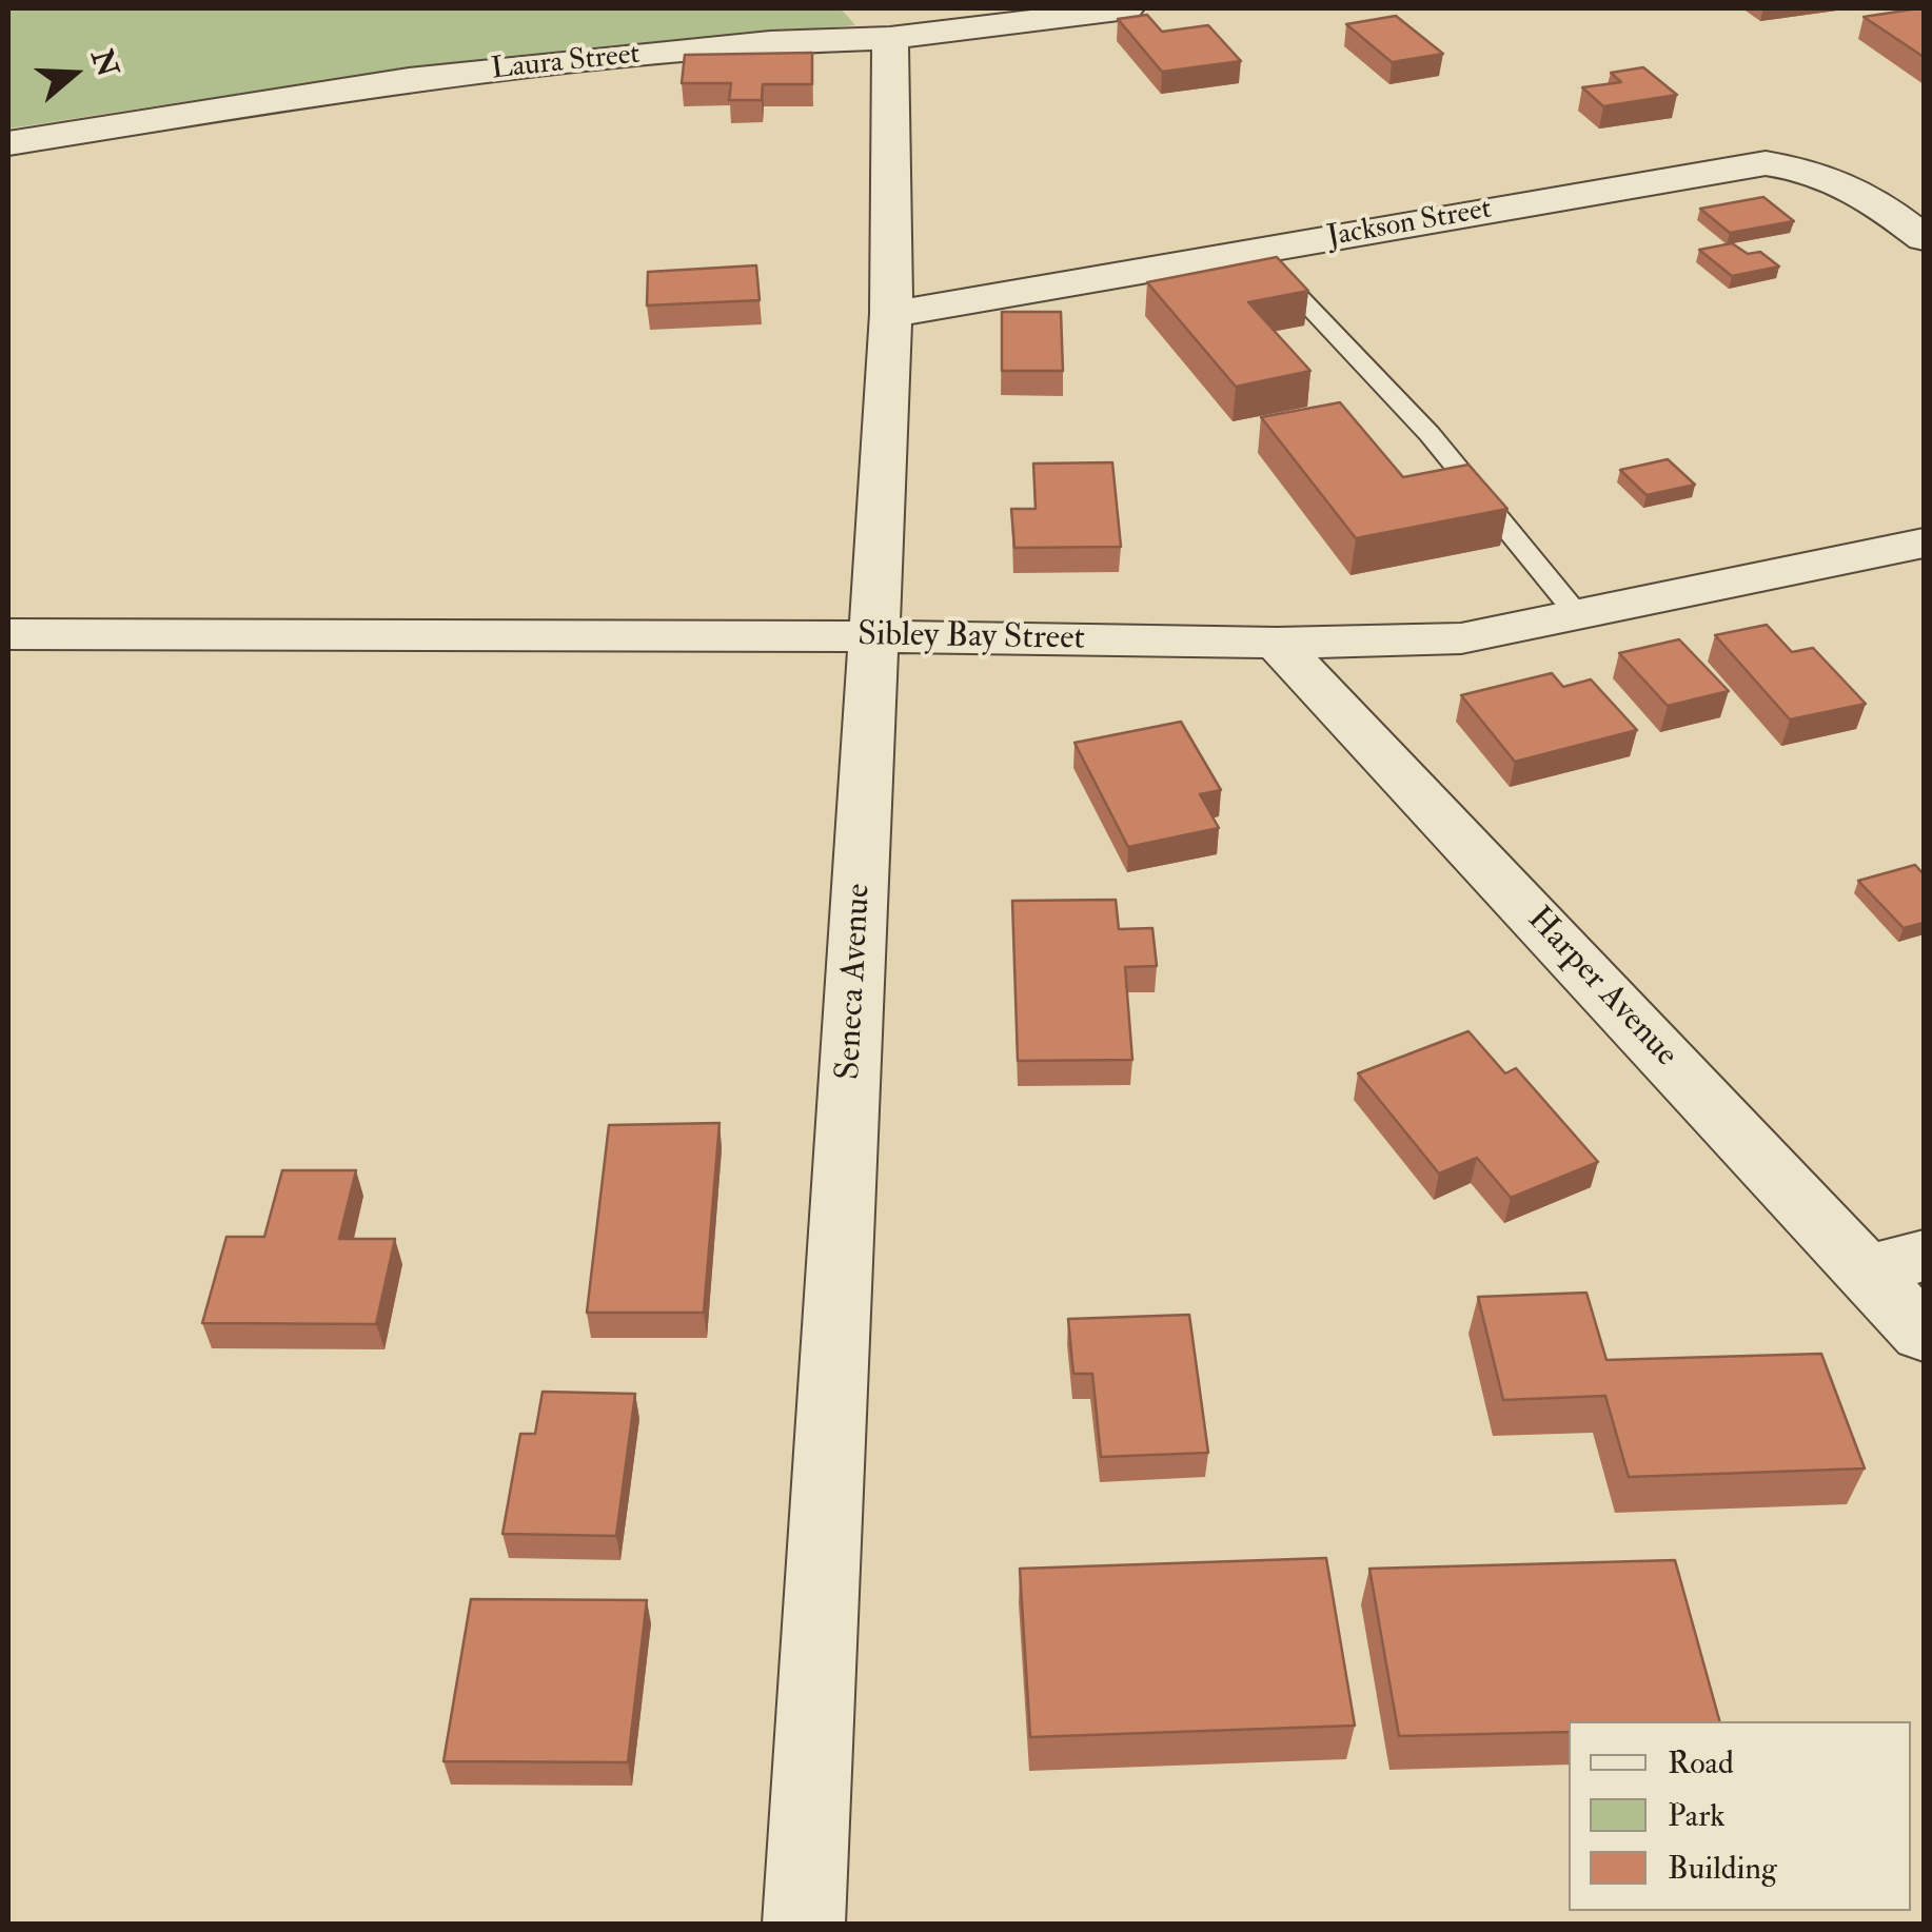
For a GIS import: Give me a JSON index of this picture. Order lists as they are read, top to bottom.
{
  "streets": {
    "street": [
      "Laura Street",
      "Jackson Street",
      "Sibley Bay Street",
      "Seneca Avenue",
      "Harper Avenue"
    ]
  },
  "crossings": [
    ["Laura Street", "Seneca Avenue"],
    ["Jackson Street", "Seneca Avenue"],
    ["Sibley Bay Street", "Seneca Avenue"],
    ["Sibley Bay Street", "Harper Avenue"]
  ],
  "legend": ["Road", "Park", "Building"],
  "north": "right"
}
